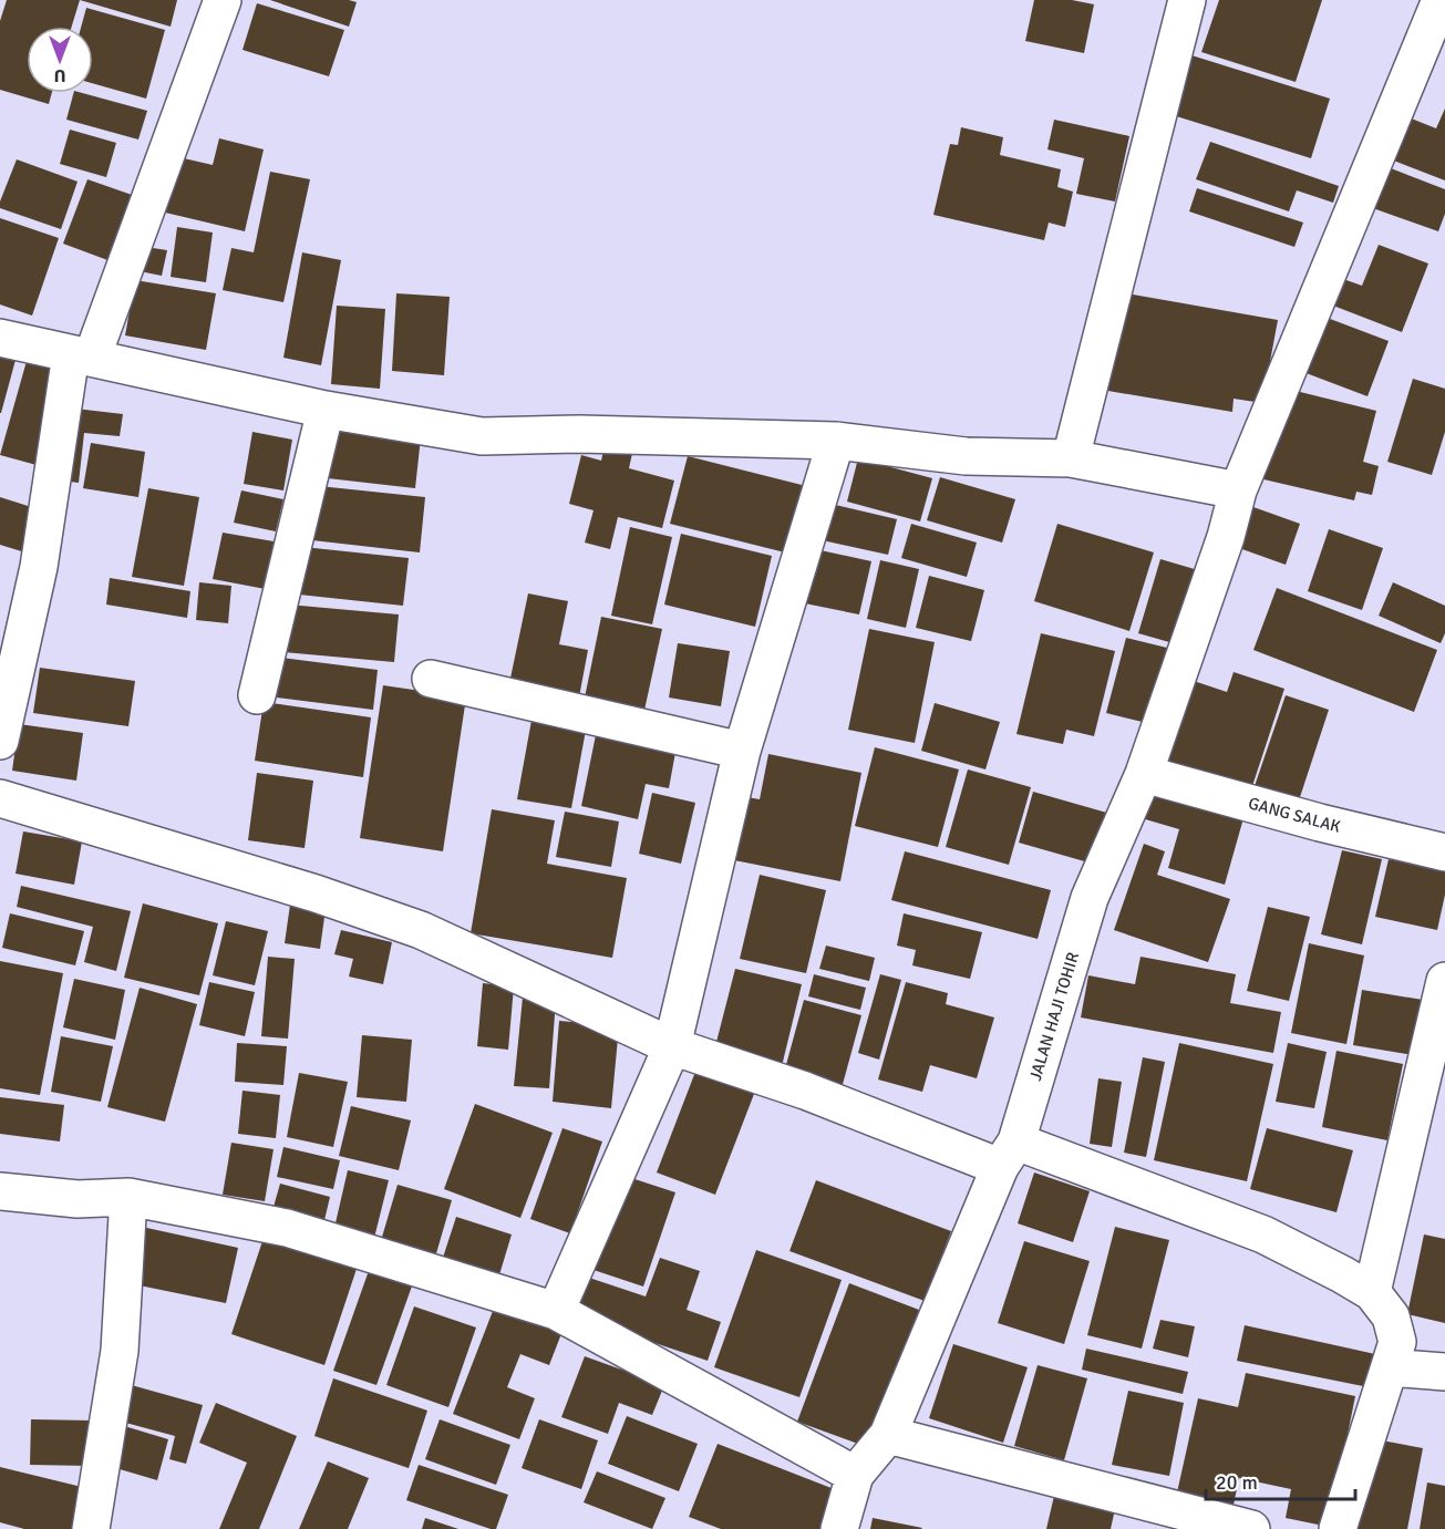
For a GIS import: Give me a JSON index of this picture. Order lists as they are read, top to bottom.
{
  "streets": {
    "street": ["GANG SALAK", "JALAN HAJI TOHIR"]
  },
  "crossings": [
    ["GANG SALAK", "JALAN HAJI TOHIR"]
  ],
  "scale_bar": "20 m",
  "north": "bottom"
}
